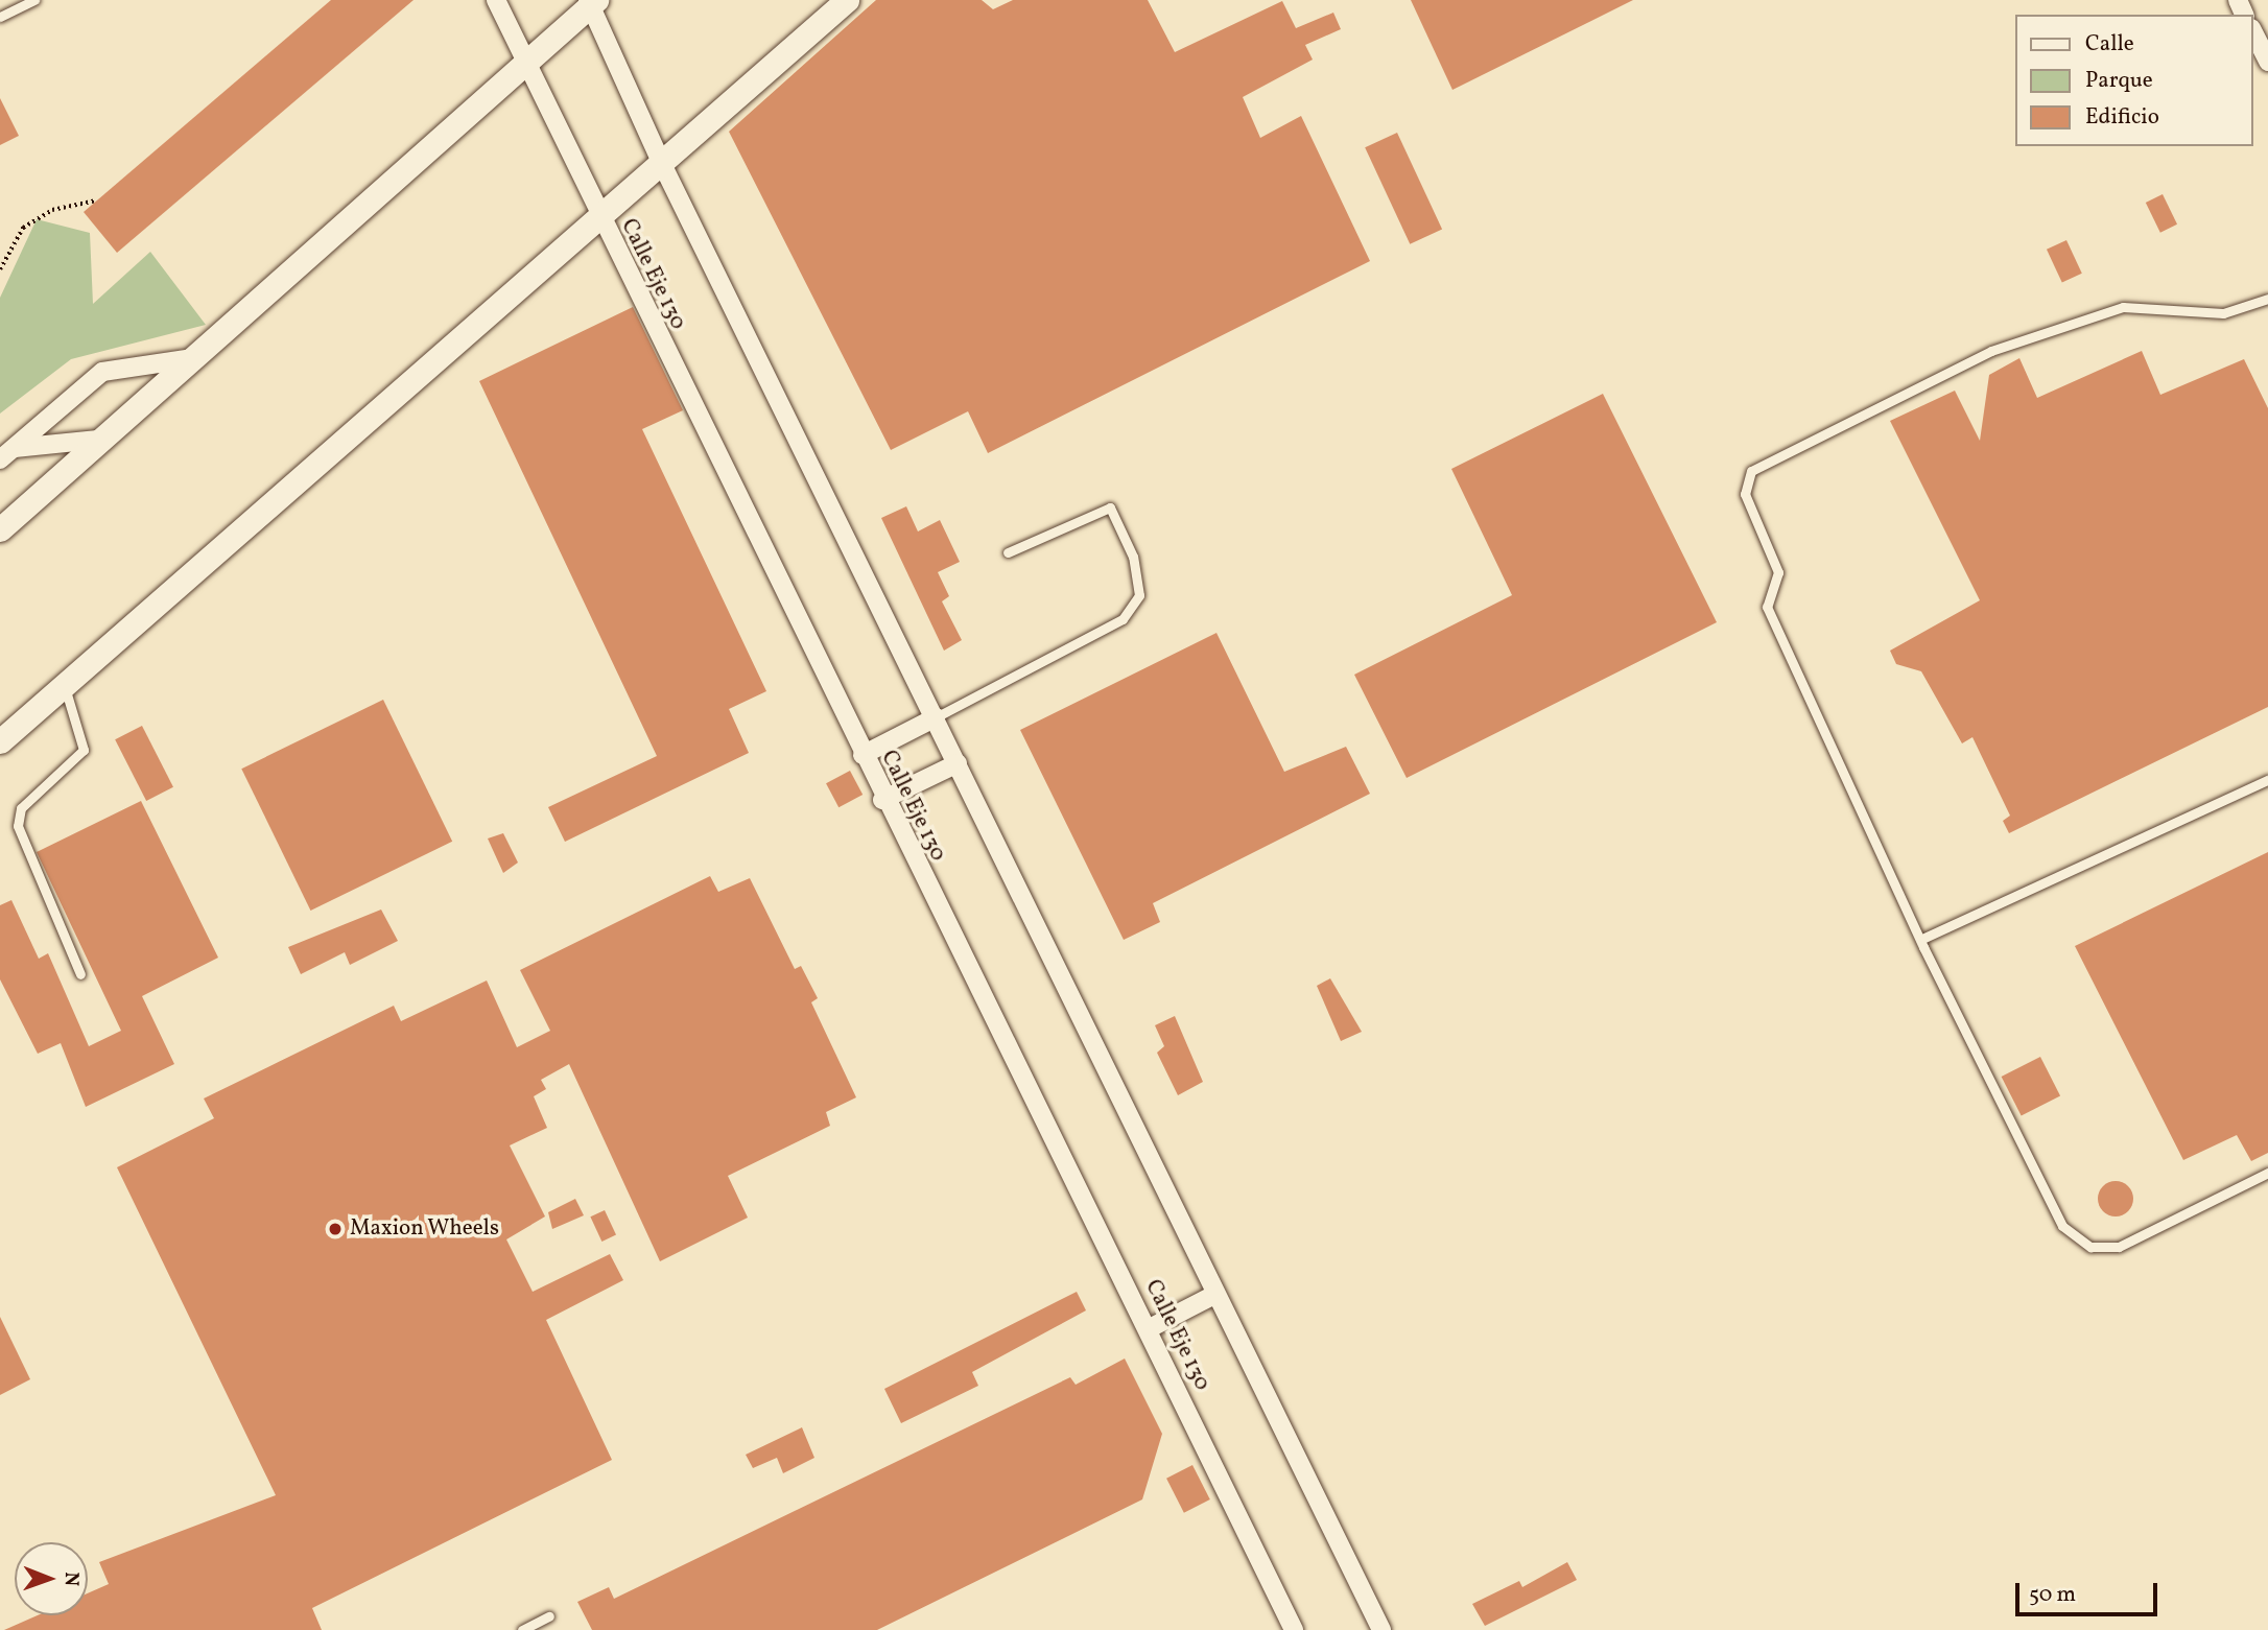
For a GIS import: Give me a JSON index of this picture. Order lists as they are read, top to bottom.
{
  "streets": {
    "street": ["Calle Eje 130"]
  },
  "places": ["Maxion Wheels"],
  "legend": ["Calle", "Parque", "Edificio"],
  "scale_bar": "50 m",
  "north": "right"
}
